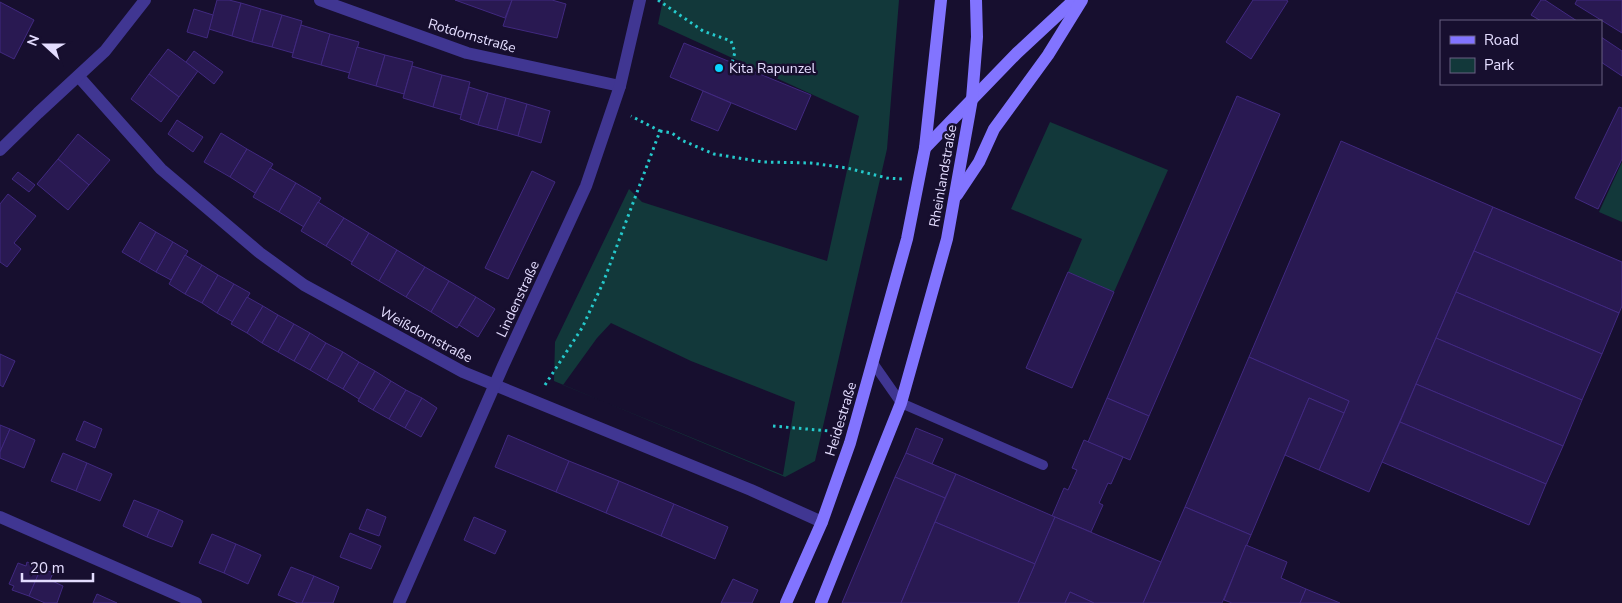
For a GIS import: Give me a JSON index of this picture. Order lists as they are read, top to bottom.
{
  "streets": {
    "main road": ["Rheinlandstraße", "Heidestraße"],
    "street": ["Rotdornstraße", "Lindenstraße", "Weißdornstraße"]
  },
  "crossings": [
    ["Rotdornstraße", "Lindenstraße"],
    ["Rheinlandstraße", "Heidestraße"],
    ["Lindenstraße", "Weißdornstraße"],
    ["Weißdornstraße", "Heidestraße"]
  ],
  "places": ["Kita Rapunzel"],
  "legend": ["Road", "Park"],
  "scale_bar": "20 m",
  "north": "left"
}
